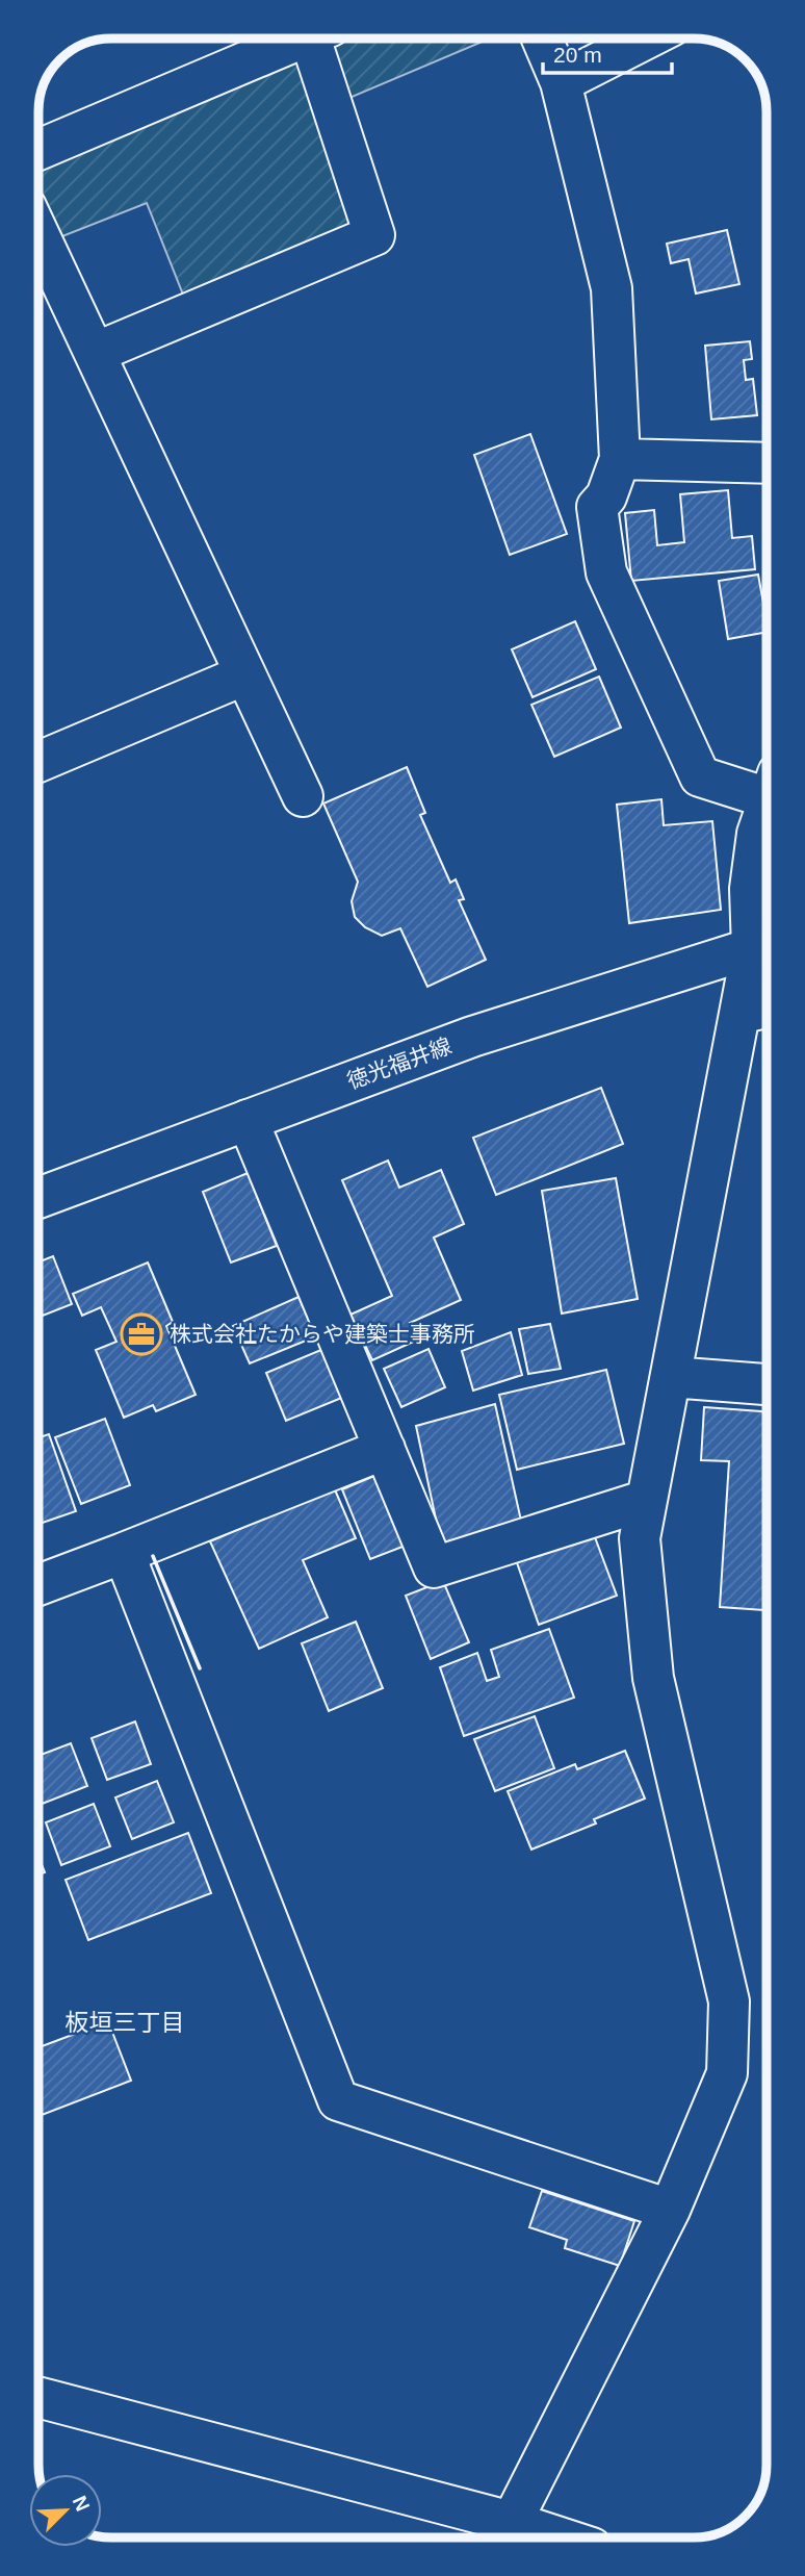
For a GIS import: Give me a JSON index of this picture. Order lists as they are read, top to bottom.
{
  "streets": {
    "street": ["徳光福井線"]
  },
  "districts": ["板垣三丁目"],
  "places": {
    "office": ["株式会社たからや建築士事務所"]
  },
  "scale_bar": "20 m",
  "north": "top right"
}
